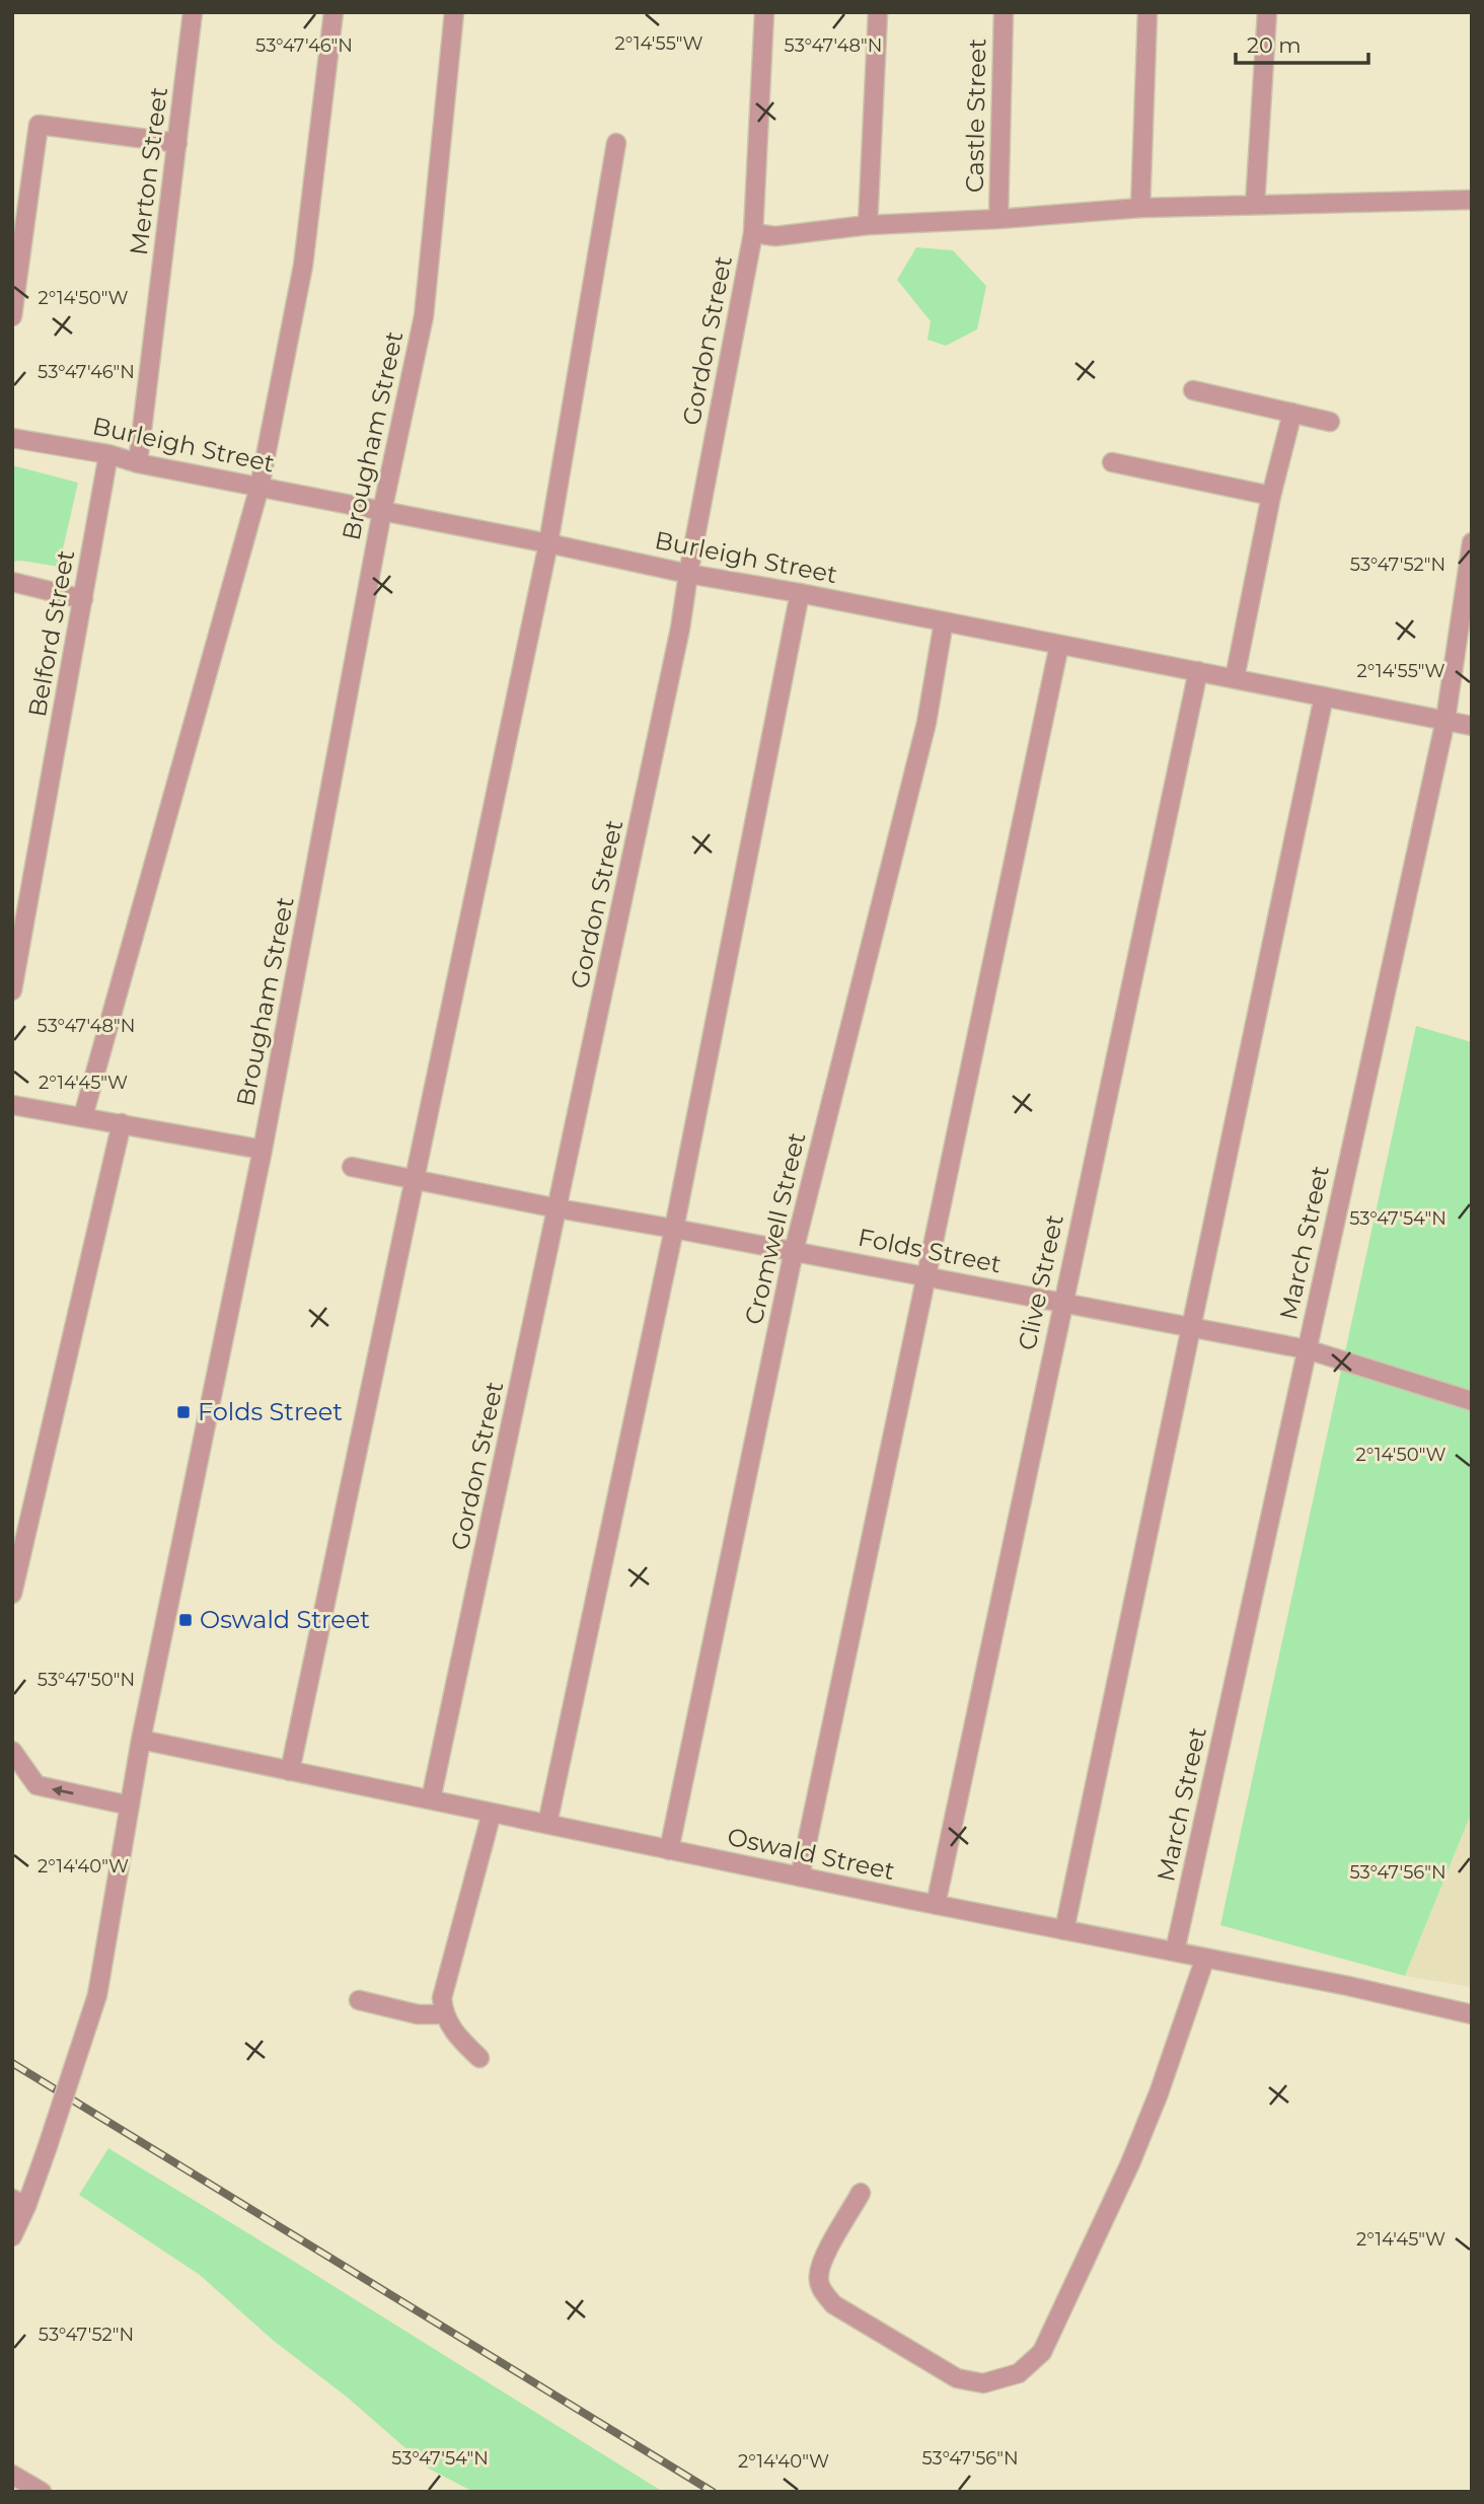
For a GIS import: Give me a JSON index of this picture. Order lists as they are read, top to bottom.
{
  "streets": {
    "street": [
      "Castle Street",
      "Merton Street",
      "Gordon Street",
      "Brougham Street",
      "Burleigh Street",
      "Belford Street",
      "Cromwell Street",
      "March Street",
      "Folds Street",
      "Clive Street",
      "Oswald Street"
    ]
  },
  "crossings": [
    ["Merton Street", "Burleigh Street"],
    ["Gordon Street", "Burleigh Street"],
    ["Gordon Street", "Folds Street"],
    ["Gordon Street", "Oswald Street"],
    ["Brougham Street", "Burleigh Street"],
    ["Brougham Street", "Oswald Street"],
    ["Burleigh Street", "Belford Street"],
    ["Burleigh Street", "Cromwell Street"],
    ["Burleigh Street", "March Street"],
    ["Burleigh Street", "Clive Street"],
    ["Cromwell Street", "Folds Street"],
    ["Cromwell Street", "Oswald Street"],
    ["March Street", "Folds Street"],
    ["March Street", "Oswald Street"],
    ["Folds Street", "Clive Street"],
    ["Clive Street", "Oswald Street"]
  ],
  "places": {
    "transit": ["Folds Street", "Oswald Street"]
  },
  "scale_bar": "20 m",
  "coordinates": [
    "2°14'55\"W",
    "53°47'46\"N",
    "53°47'48\"N",
    "2°14'50\"W",
    "53°47'52\"N",
    "2°14'45\"W",
    "53°47'54\"N",
    "53°47'50\"N",
    "2°14'40\"W",
    "53°47'56\"N"
  ]
}
